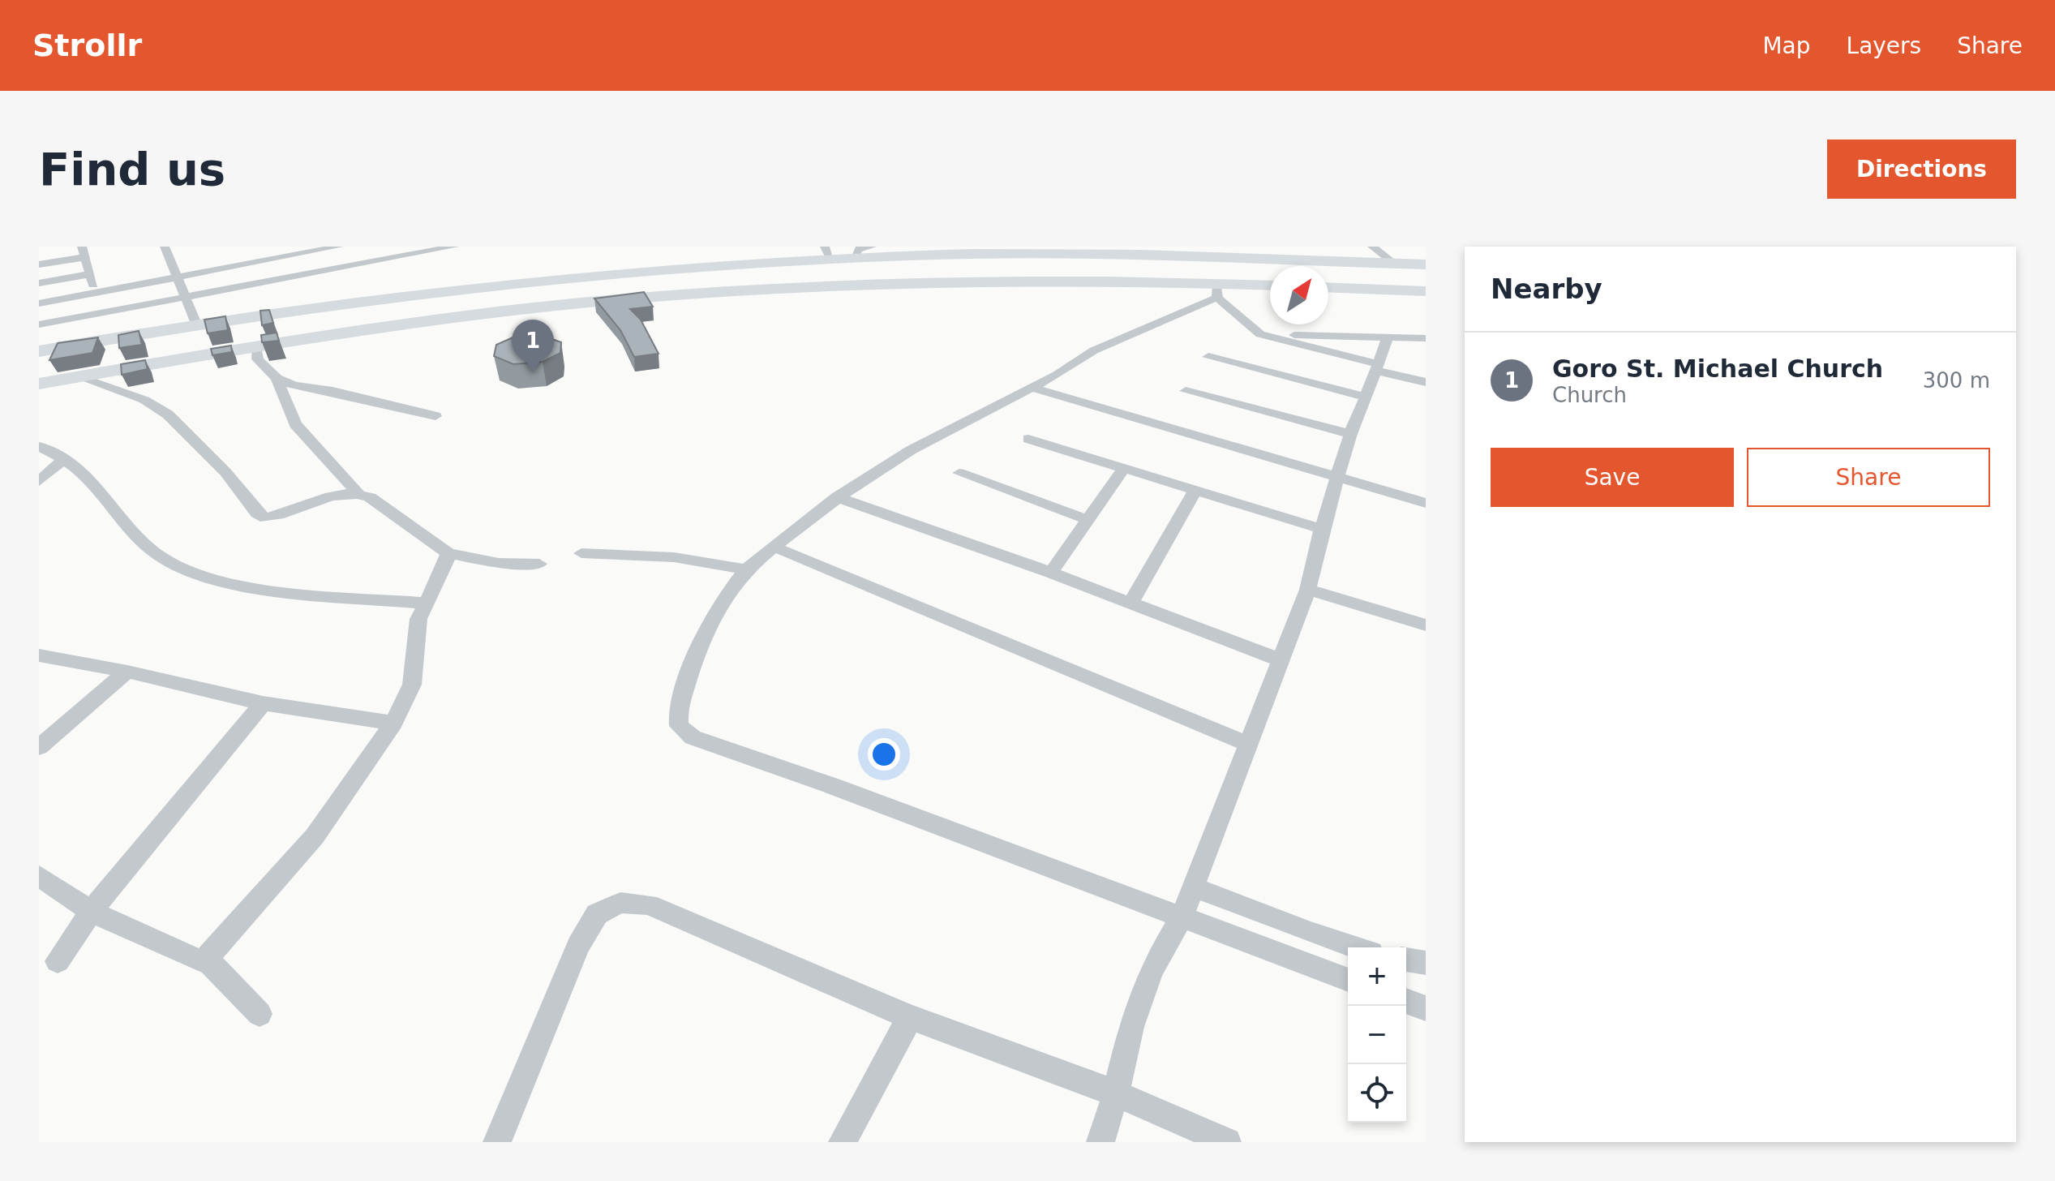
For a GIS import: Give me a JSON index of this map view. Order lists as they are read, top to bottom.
{
  "north": "top right",
  "page": {
    "header": "Strollr",
    "nav": ["Map", "Layers", "Share"],
    "buttons": [
      "Directions",
      ["Save", "Share"]
    ],
    "title": "Find us",
    "heading": "Nearby",
    "pins": "1",
    "list": [
      {
        "mark": "1",
        "name": "Goro St. Michael Church",
        "note": "Church",
        "value": "300 m"
      }
    ],
    "map_buttons": ["+", "−"]
  }
}
